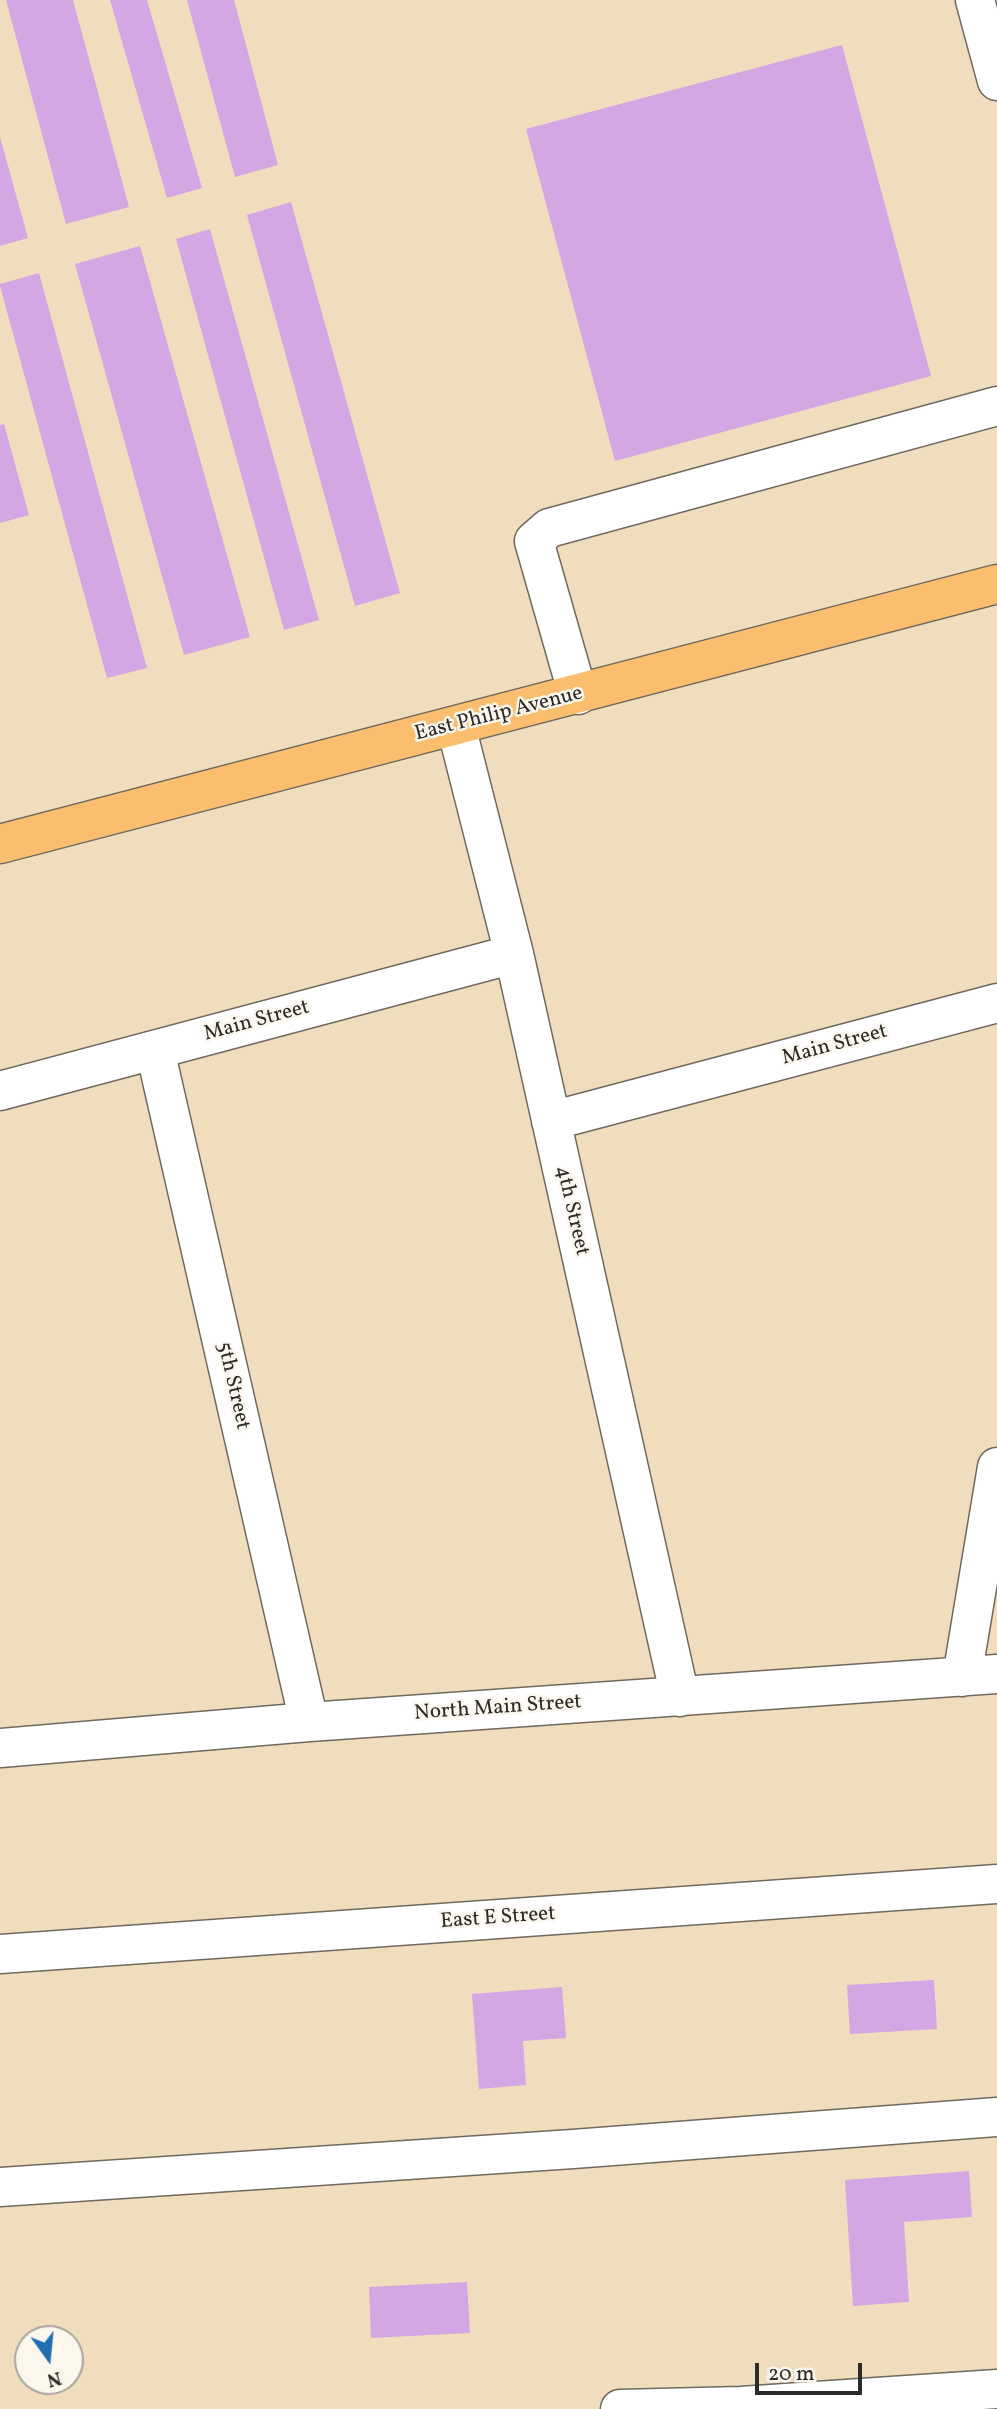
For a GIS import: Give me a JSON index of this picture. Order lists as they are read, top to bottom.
{
  "streets": {
    "main road": ["East Philip Avenue"],
    "street": [
      "Main Street",
      "4th Street",
      "5th Street",
      "North Main Street",
      "East E Street"
    ]
  },
  "crossings": [
    ["East Philip Avenue", "4th Street"],
    ["Main Street", "4th Street"],
    ["Main Street", "5th Street"],
    ["4th Street", "North Main Street"],
    ["5th Street", "North Main Street"]
  ],
  "scale_bar": "20 m",
  "north": "bottom"
}
